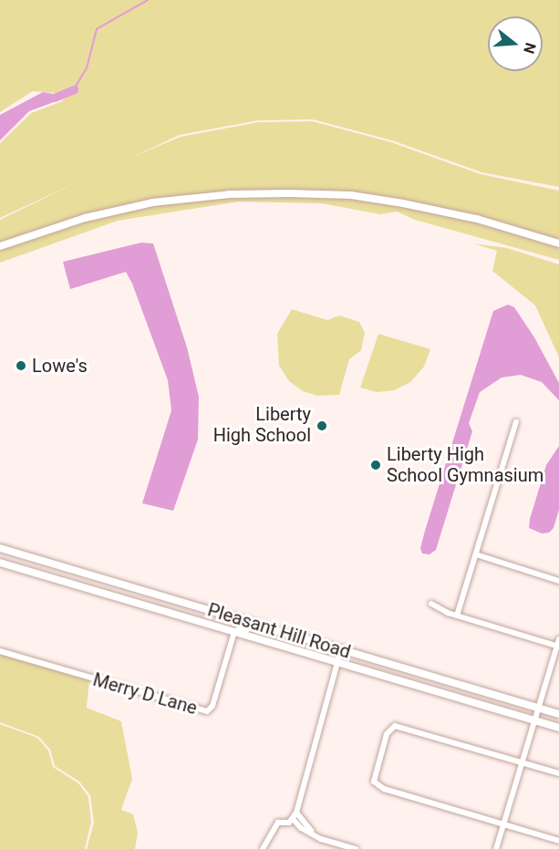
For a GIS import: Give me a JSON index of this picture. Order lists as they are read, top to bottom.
{
  "streets": {
    "main road": ["Pleasant Hill Road"],
    "street": ["Merry D Lane"]
  },
  "crossings": [
    ["Pleasant Hill Road", "Merry D Lane"]
  ],
  "places": ["Lowe's", "Liberty High School", "Liberty High School Gymnasium"],
  "north": "right"
}
